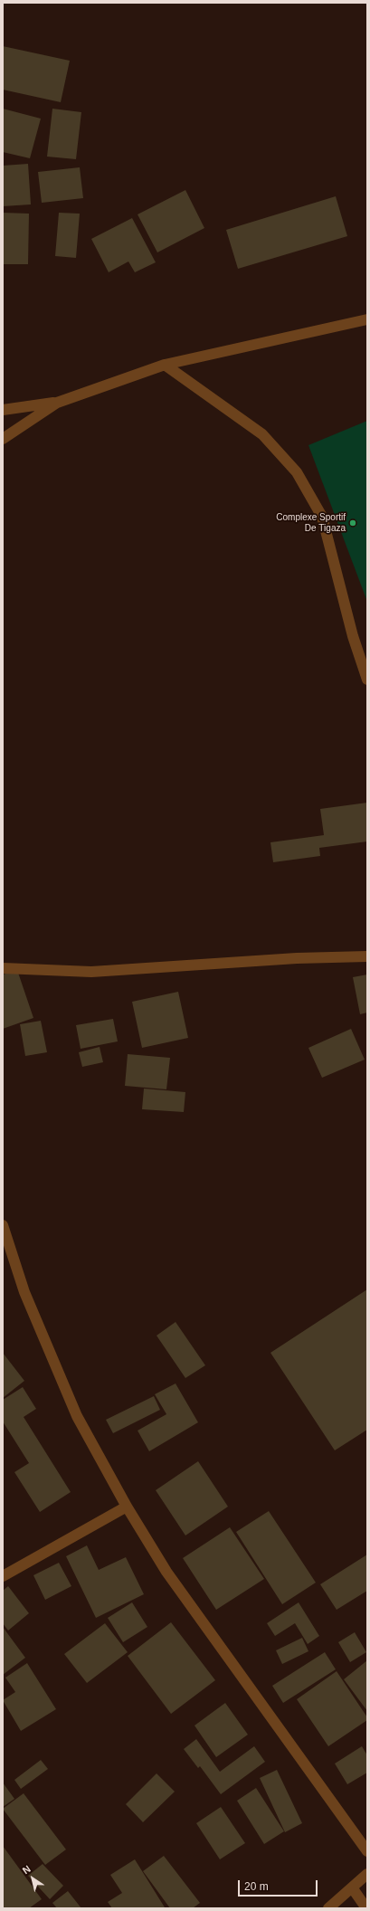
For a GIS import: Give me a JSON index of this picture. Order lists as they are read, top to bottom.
{
  "places": ["Complexe Sportif De Tigaza"],
  "scale_bar": "20 m",
  "north": "top left"
}
